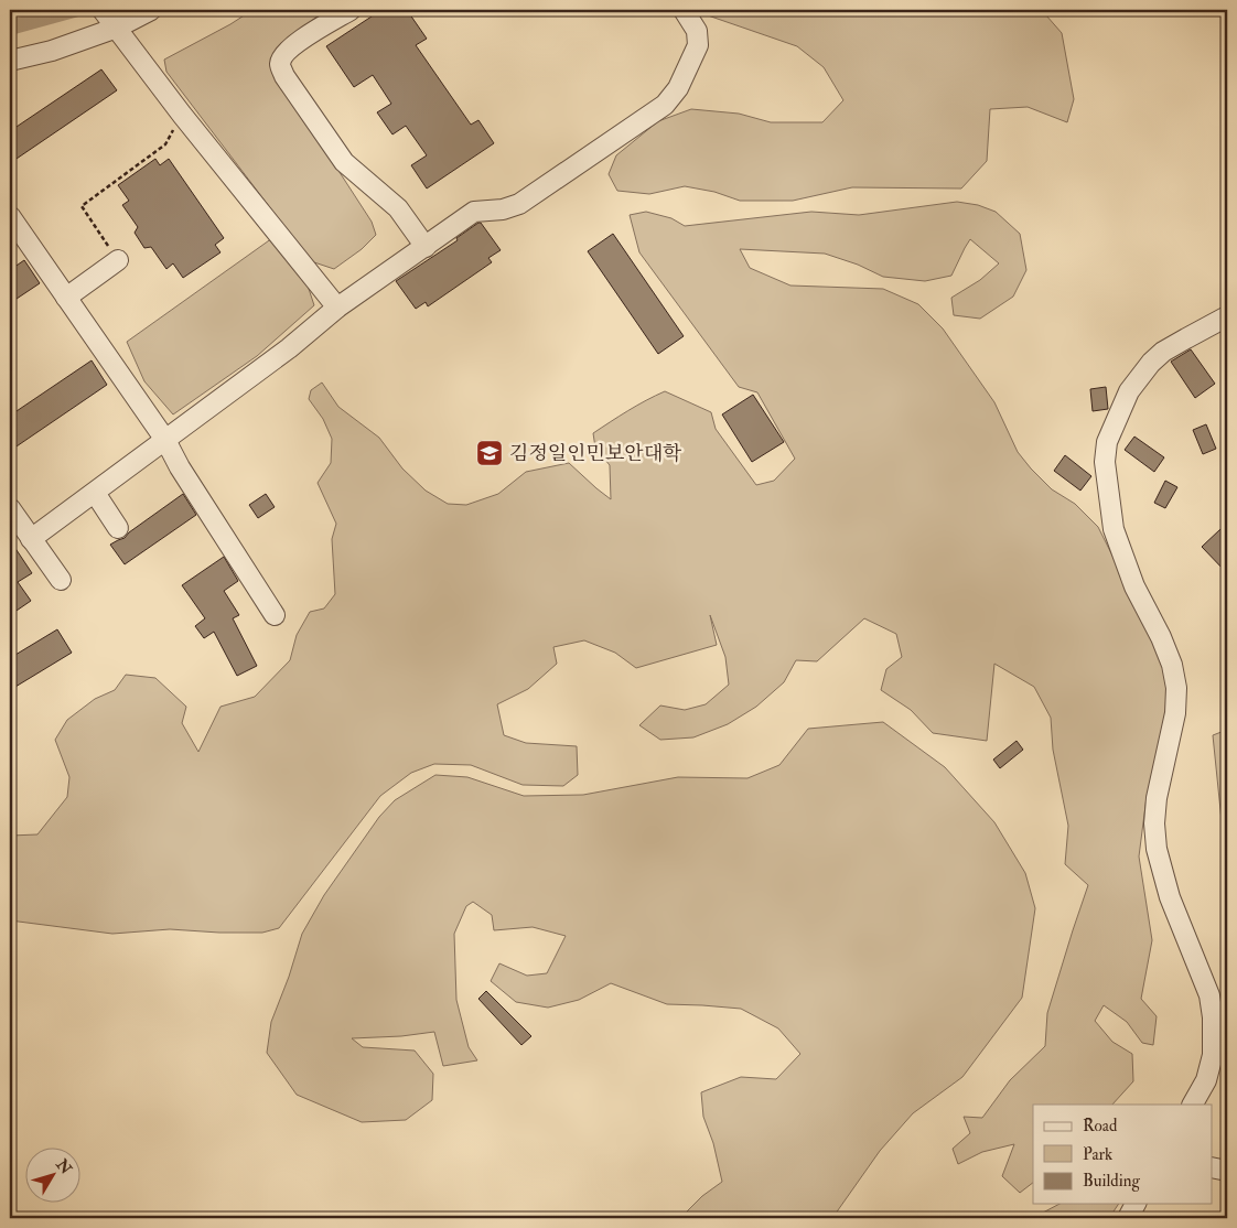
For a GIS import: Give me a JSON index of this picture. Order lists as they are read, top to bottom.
{
  "places": {
    "school or university": ["김정일인민보안대학"]
  },
  "legend": ["Road", "Park", "Building"],
  "north": "top right"
}
